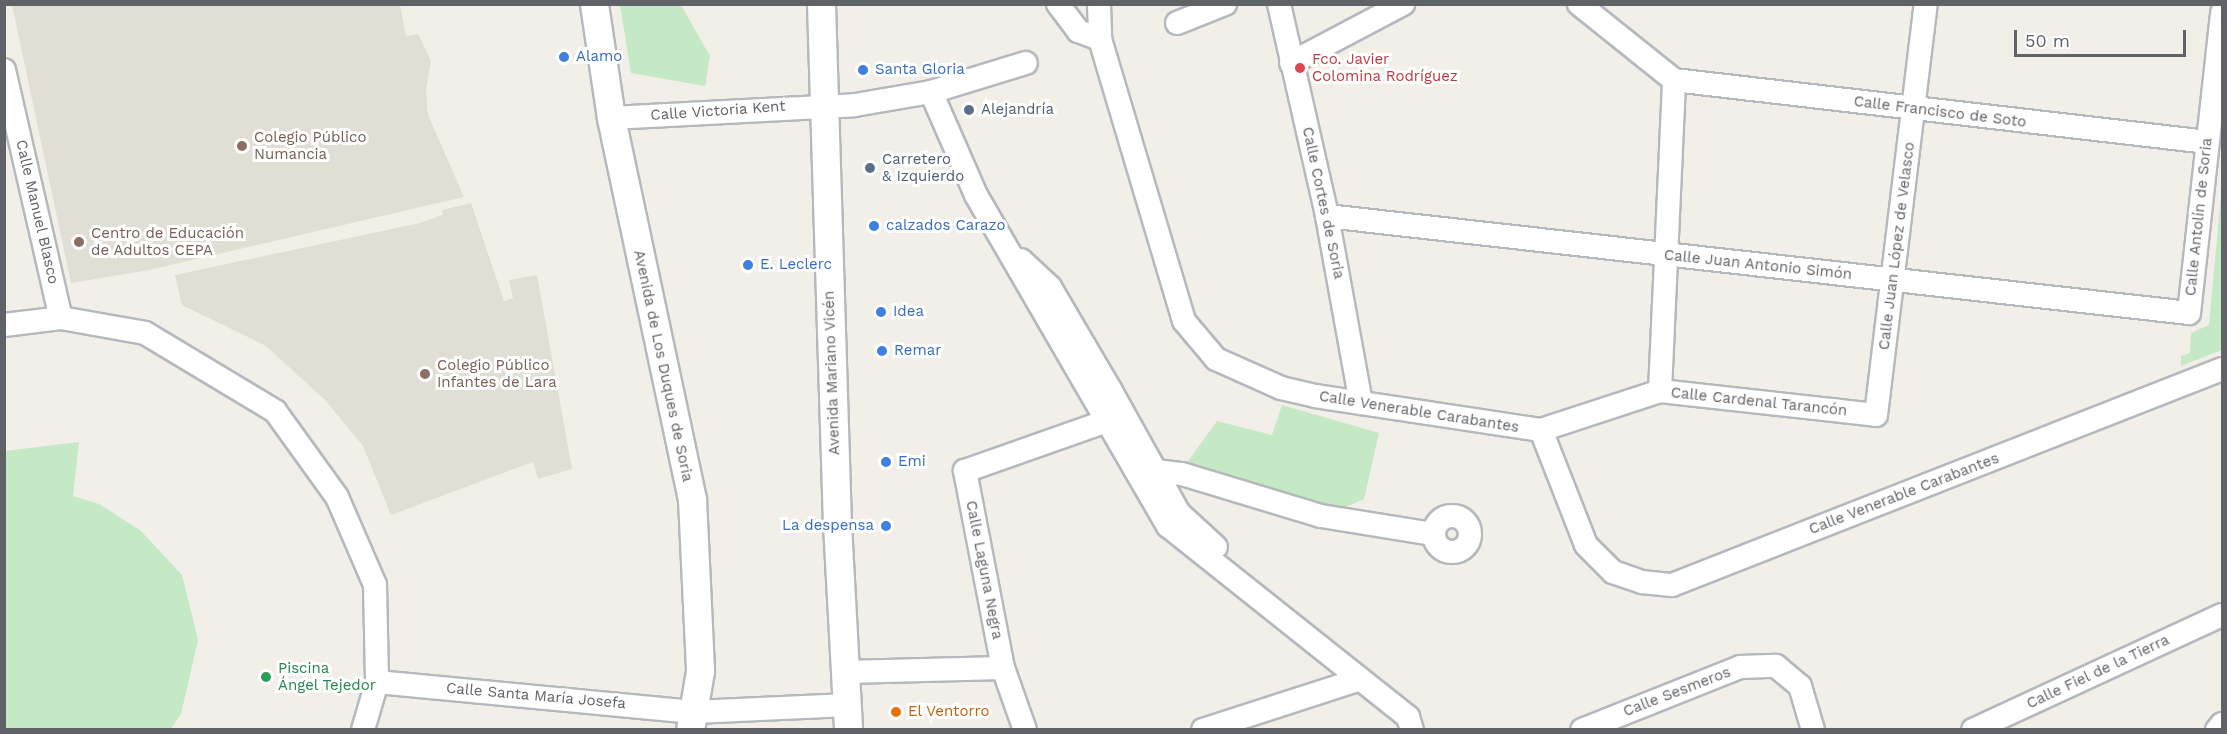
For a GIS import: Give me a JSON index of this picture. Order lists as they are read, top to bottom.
{
  "streets": {
    "street": [
      "Calle Victoria Kent",
      "Calle Francisco de Soto",
      "Calle Cortes de Soria",
      "Calle Manuel Blasco",
      "Calle Antolín de Soria",
      "Calle Juan López de Velasco",
      "Calle Juan Antonio Simón",
      "Avenida de Los Duques de Soria",
      "Avenida Mariano Vicén",
      "Calle Cardenal Tarancón",
      "Calle Venerable Carabantes",
      "Calle Laguna Negra",
      "Calle Fiel de la Tierra",
      "Calle Sesmeros",
      "Calle Santa María Josefa"
    ]
  },
  "crossings": [
    ["Calle Victoria Kent", "Avenida de Los Duques de Soria"],
    ["Calle Victoria Kent", "Avenida Mariano Vicén"],
    ["Calle Francisco de Soto", "Calle Antolín de Soria"],
    ["Calle Francisco de Soto", "Calle Juan López de Velasco"],
    ["Calle Cortes de Soria", "Calle Juan Antonio Simón"],
    ["Calle Cortes de Soria", "Calle Venerable Carabantes"],
    ["Calle Antolín de Soria", "Calle Juan Antonio Simón"],
    ["Calle Juan López de Velasco", "Calle Juan Antonio Simón"],
    ["Calle Juan López de Velasco", "Calle Cardenal Tarancón"],
    ["Avenida de Los Duques de Soria", "Calle Santa María Josefa"],
    ["Avenida Mariano Vicén", "Calle Santa María Josefa"],
    ["Calle Cardenal Tarancón", "Calle Venerable Carabantes"]
  ],
  "places": [
    "Alamo",
    "Fco. Javier Colomina Rodríguez",
    "Santa Gloria",
    "Alejandría",
    "Colegio Público Numancia",
    "Carretero & Izquierdo",
    "calzados Carazo",
    "Centro de Educación de Adultos CEPA",
    "E. Leclerc",
    "Idea",
    "Remar",
    "Colegio Público Infantes de Lara",
    "Emi",
    "La despensa",
    "Piscina Ángel Tejedor",
    "El Ventorro"
  ],
  "scale_bar": "50 m"
}
